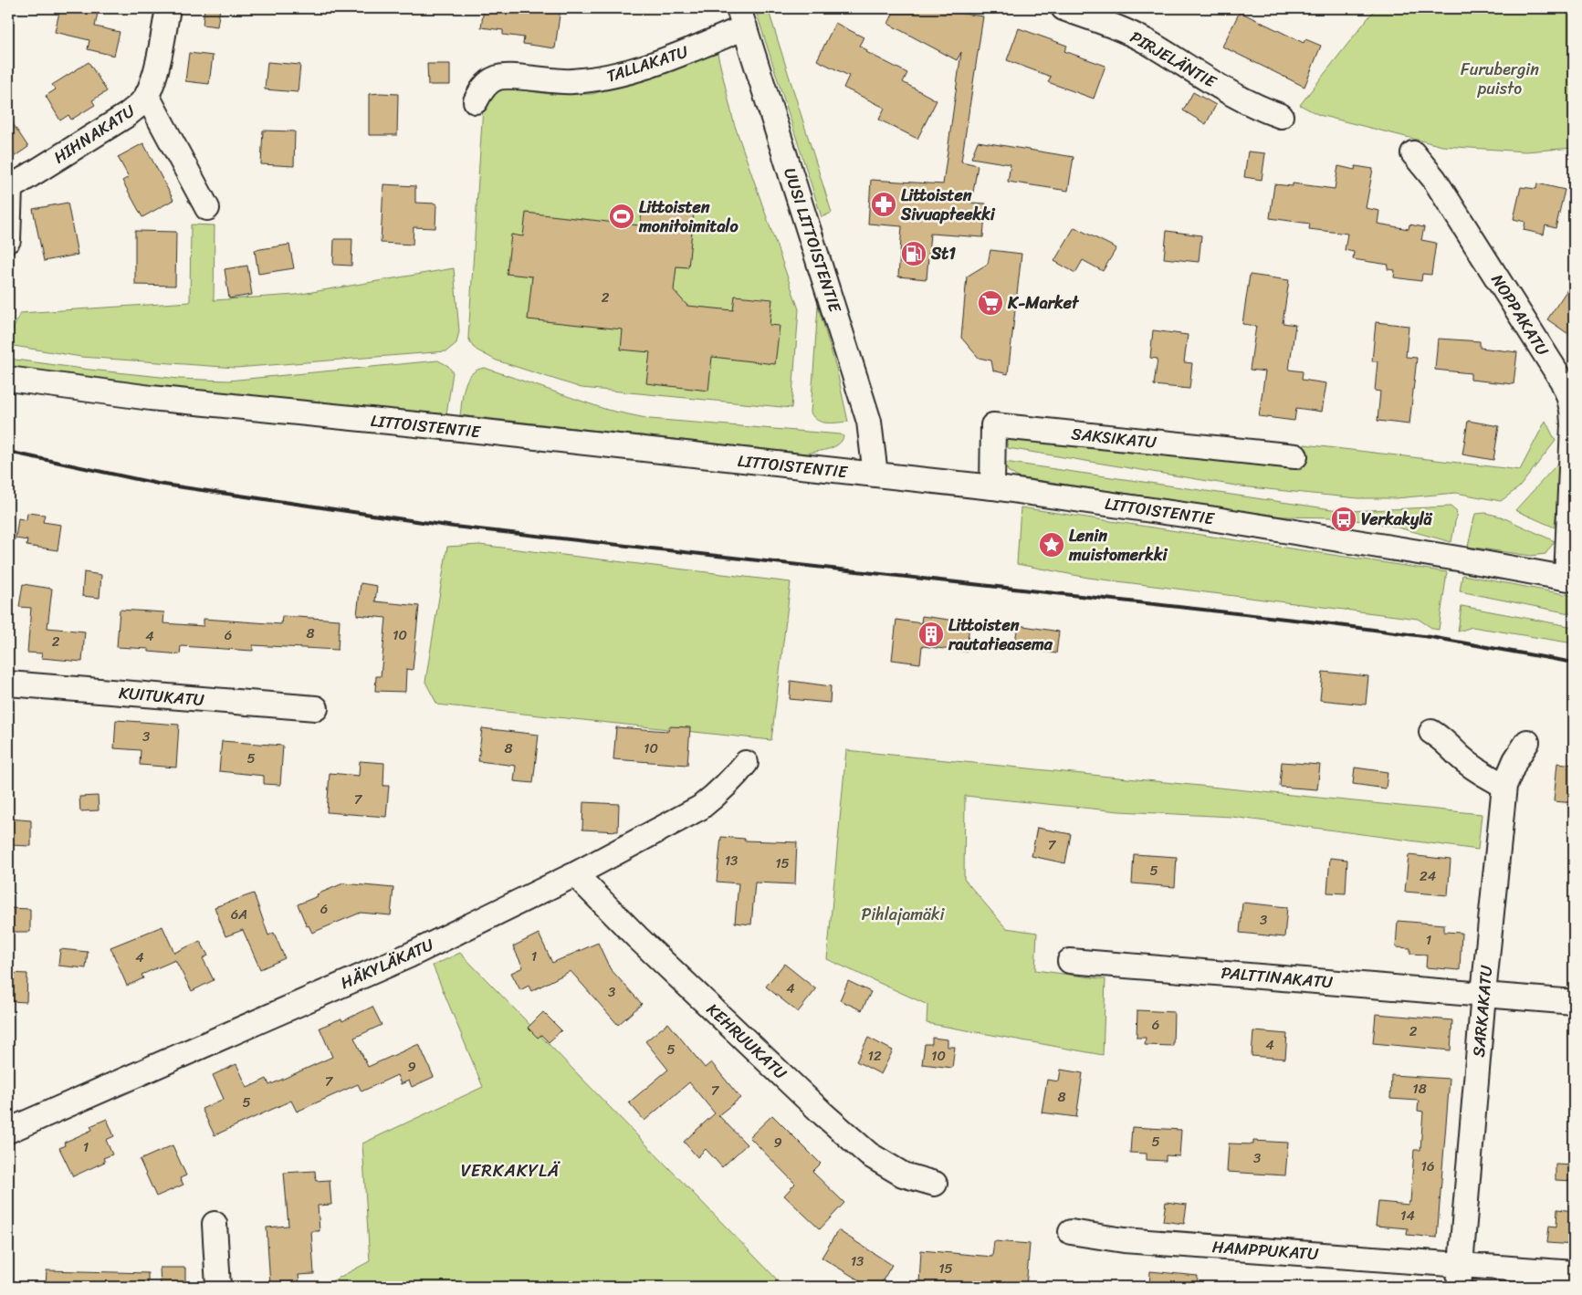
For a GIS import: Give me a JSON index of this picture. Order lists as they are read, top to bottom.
{
  "streets": {
    "street": [
      "PIRJELÄNTIE",
      "TALLAKATU",
      "HIHNAKATU",
      "UUSI LITTOISTENTIE",
      "NOPPAKATU",
      "LITTOISTENTIE",
      "SAKSIKATU",
      "KUITUKATU",
      "HÄKYLÄKATU",
      "PALTTINAKATU",
      "SARKAKATU",
      "KEHRUUKATU",
      "HAMPPUKATU"
    ]
  },
  "crossings": [
    ["TALLAKATU", "UUSI LITTOISTENTIE"],
    ["UUSI LITTOISTENTIE", "LITTOISTENTIE"],
    ["NOPPAKATU", "LITTOISTENTIE"],
    ["LITTOISTENTIE", "SAKSIKATU"],
    ["HÄKYLÄKATU", "KEHRUUKATU"],
    ["PALTTINAKATU", "SARKAKATU"],
    ["SARKAKATU", "HAMPPUKATU"]
  ],
  "districts": ["VERKAKYLÄ"],
  "parks": ["Furubergin puisto", "Pihlajamäki"],
  "places": {
    "pharmacy": ["Littoisten Sivuapteekki"],
    "sports": ["Littoisten monitoimitalo"],
    "fuel station": ["St1"],
    "supermarket": ["K-Market"],
    "bus stop": ["Verkakylä"],
    "place": ["Lenin muistomerkki"],
    "building": ["Littoisten rautatieasema"]
  },
  "house_numbers": [
    "2",
    "8",
    "6",
    "10",
    "4",
    "2",
    "3",
    "8",
    "10",
    "5",
    "7",
    "7",
    "13",
    "15",
    "5",
    "24",
    "6",
    "6A",
    "3",
    "1",
    "1",
    "4",
    "4",
    "3",
    "6",
    "2",
    "4",
    "5",
    "12",
    "10",
    "9",
    "7",
    "18",
    "7",
    "8",
    "5",
    "5",
    "9",
    "1",
    "3",
    "16",
    "14",
    "13",
    "15"
  ]
}
